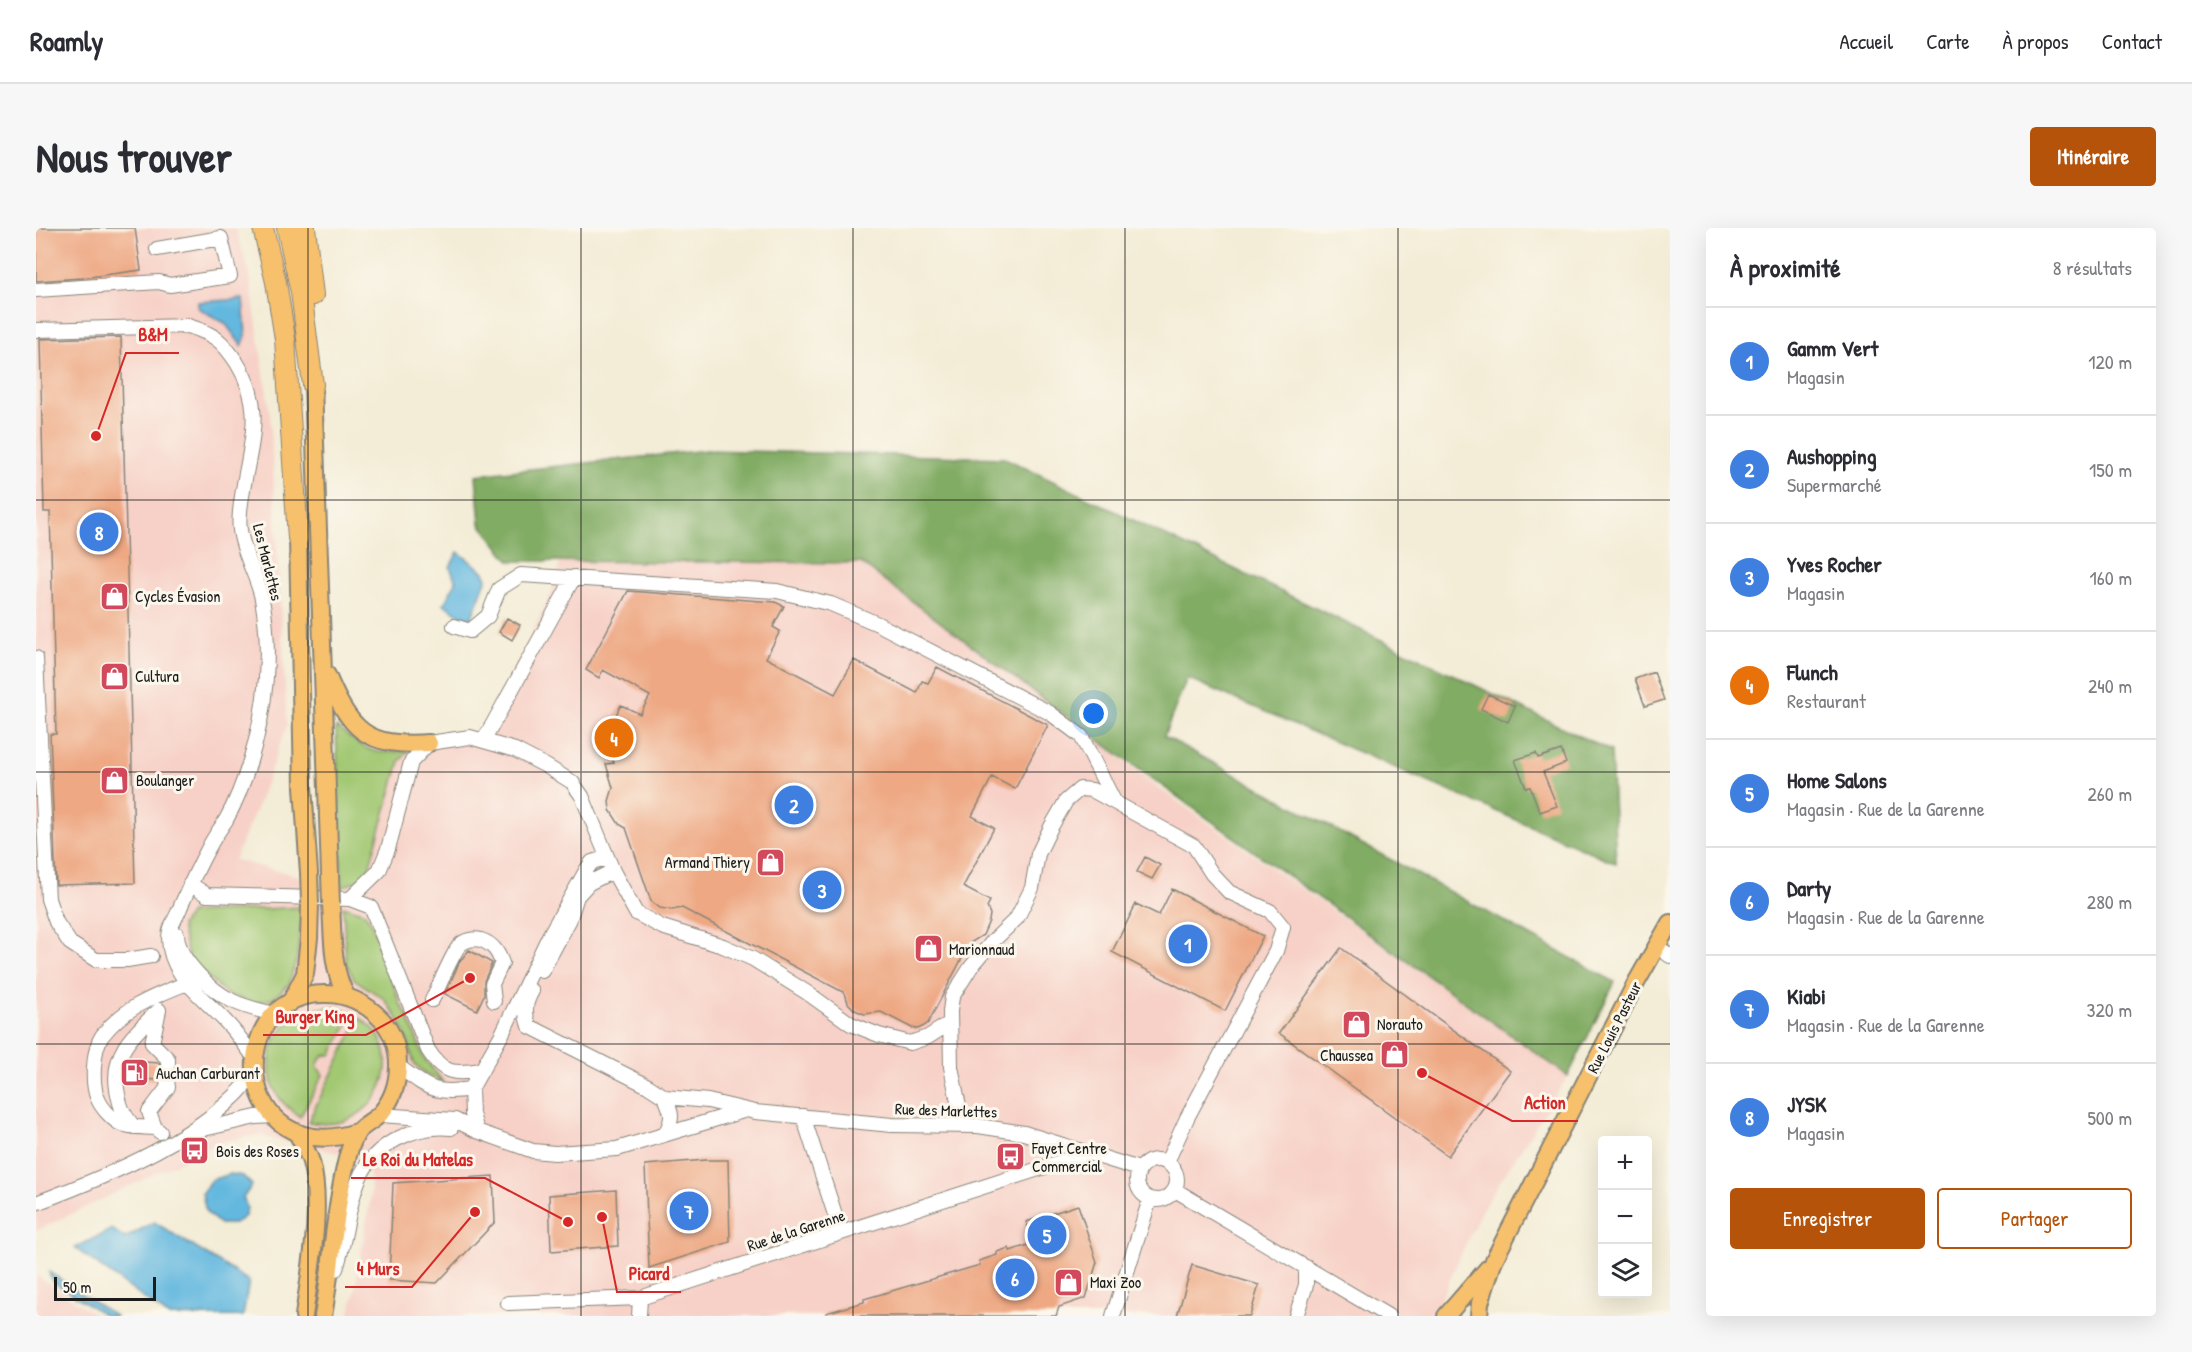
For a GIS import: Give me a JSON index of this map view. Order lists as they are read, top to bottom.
{
  "streets": {
    "main road": ["Rue Louis Pasteur"],
    "street": ["Les Marlettes", "Rue des Marlettes", "Rue de la Garenne"]
  },
  "crossings": [
    ["Rue des Marlettes", "Rue de la Garenne"]
  ],
  "places": {
    "other": [
      "B&M",
      "Burger King",
      "Action",
      "4 Murs",
      "Picard",
      "Le Roi du Matelas"
    ],
    "shop": [
      "Cycles Évasion",
      "Cultura",
      "Boulanger",
      "Armand Thiery",
      "Marionnaud",
      "Norauto",
      "Chaussea",
      "Maxi Zoo"
    ],
    "fuel station": ["Auchan Carburant"],
    "bus stop": ["Bois des Roses", "Fayet Centre Commercial"]
  },
  "scale_bar": "50 m",
  "page": {
    "header": "Roamly",
    "nav": [
      "Accueil",
      "Carte",
      "À propos",
      "Contact"
    ],
    "buttons": [
      "Itinéraire",
      ["Enregistrer", "Partager"]
    ],
    "title": "Nous trouver",
    "heading": ["À proximité", "8 résultats"],
    "list": [
      {
        "mark": "1",
        "name": "Gamm Vert",
        "note": "Magasin",
        "value": "120 m"
      },
      {
        "mark": "2",
        "name": "Aushopping",
        "note": "Supermarché",
        "value": "150 m"
      },
      {
        "mark": "3",
        "name": "Yves Rocher",
        "note": "Magasin",
        "value": "160 m"
      },
      {
        "mark": "4",
        "name": "Flunch",
        "note": "Restaurant",
        "value": "240 m"
      },
      {
        "mark": "5",
        "name": "Home Salons",
        "note": "Magasin · Rue de la Garenne",
        "value": "260 m"
      },
      {
        "mark": "6",
        "name": "Darty",
        "note": "Magasin · Rue de la Garenne",
        "value": "280 m"
      },
      {
        "mark": "7",
        "name": "Kiabi",
        "note": "Magasin · Rue de la Garenne",
        "value": "320 m"
      },
      {
        "mark": "8",
        "name": "JYSK",
        "note": "Magasin",
        "value": "500 m"
      }
    ],
    "pins": [
      "8",
      "4",
      "2",
      "3",
      "1",
      "7",
      "5",
      "6"
    ],
    "map_buttons": ["+", "−"],
    "scale": "50 m"
  }
}
